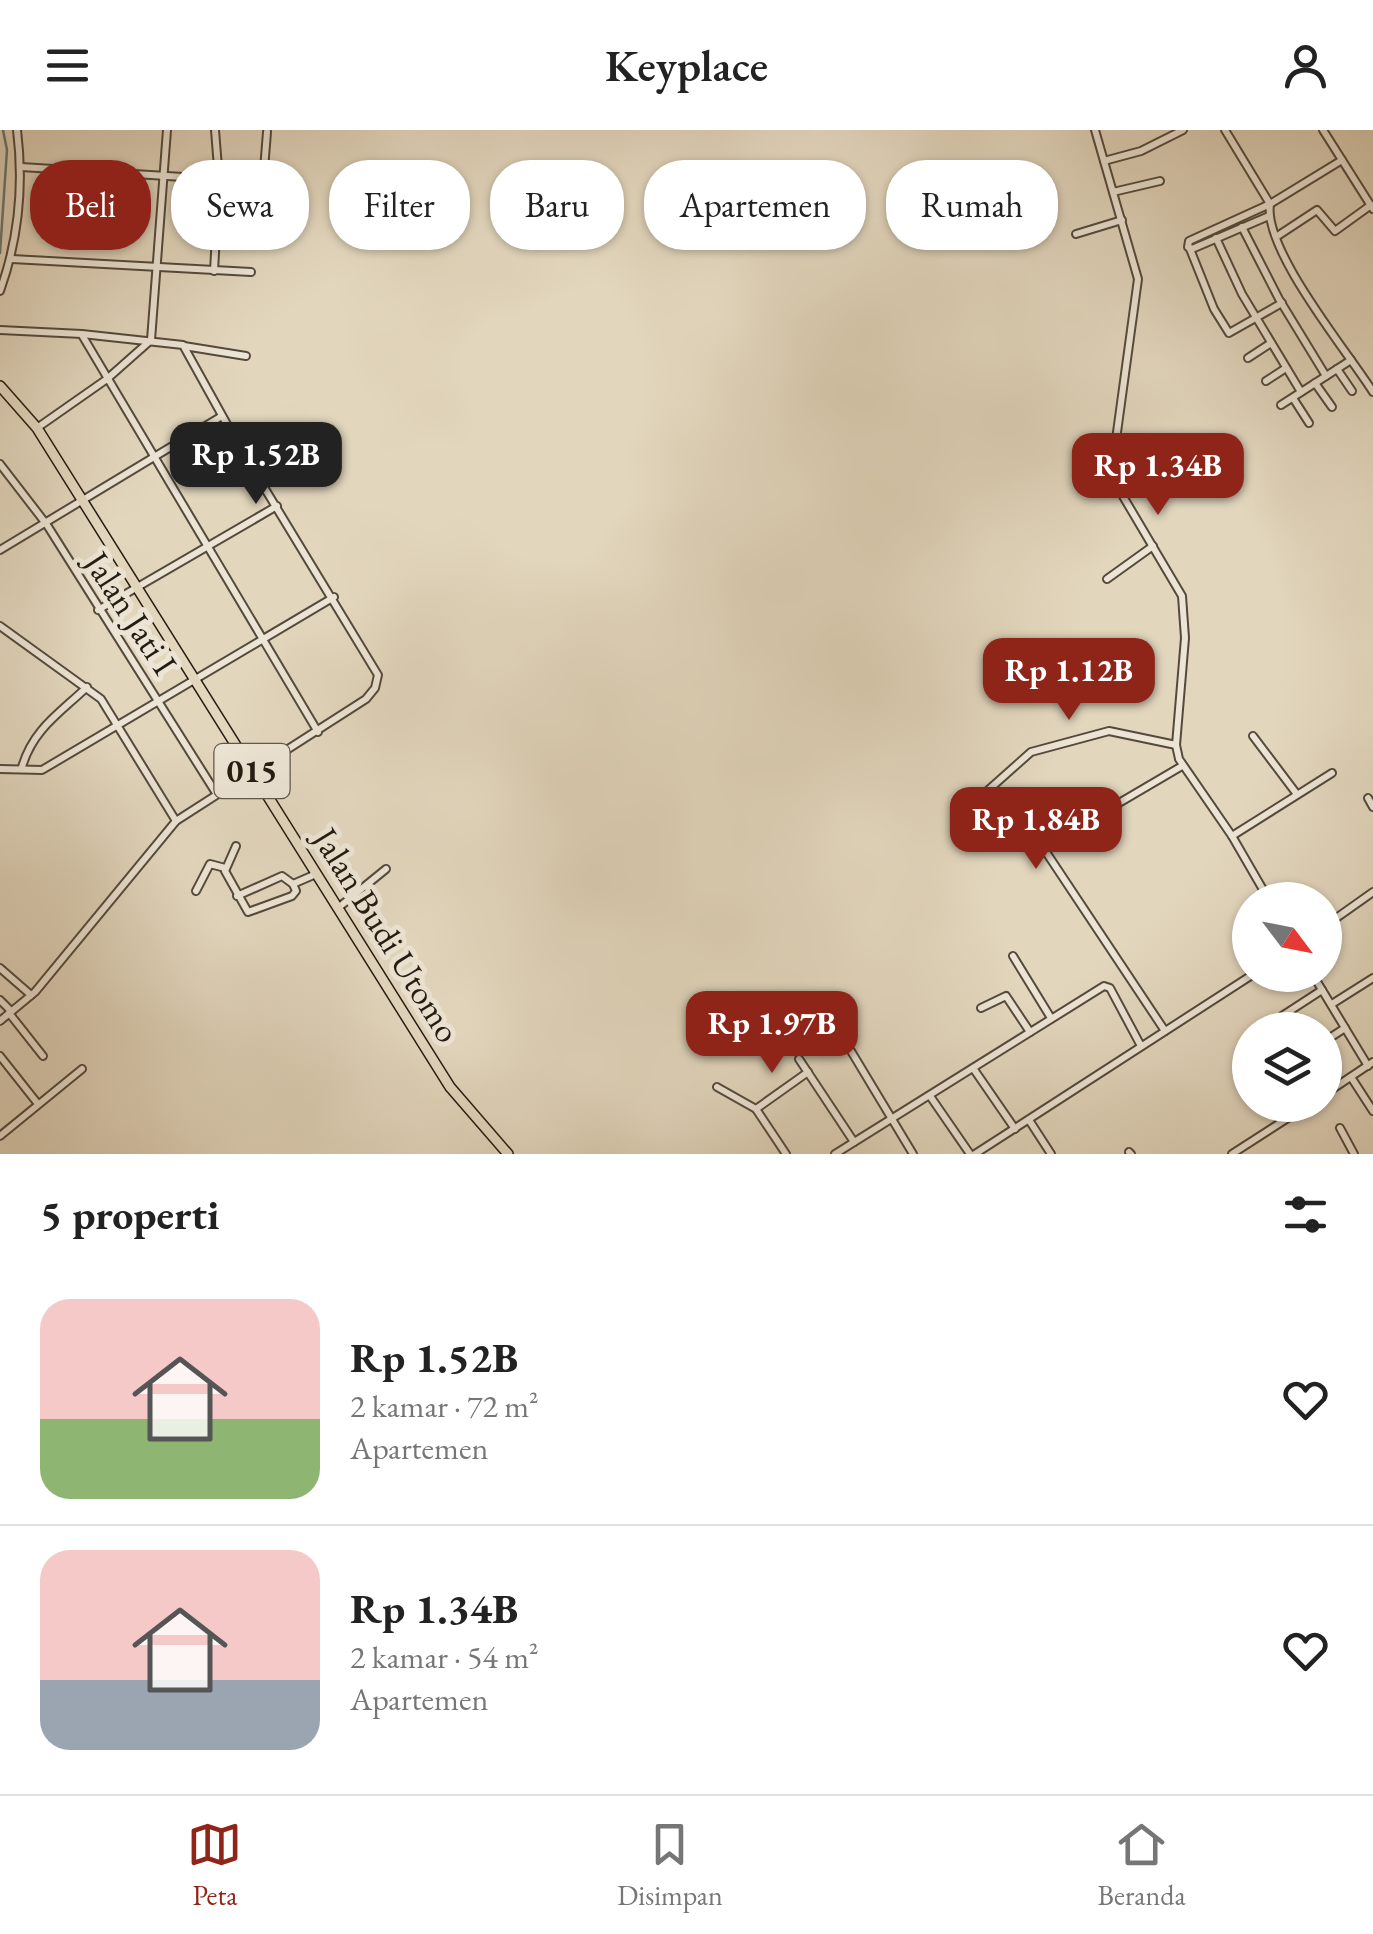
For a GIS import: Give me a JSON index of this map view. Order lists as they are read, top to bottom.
{
  "streets": {
    "main road": ["015", "Jalan Budi Utomo"],
    "street": ["Jalan Jati I"]
  },
  "north": "bottom right",
  "page": {
    "header": "Keyplace",
    "chip": [
      "Beli",
      "Sewa",
      "Filter",
      "Baru",
      "Apartemen",
      "Rumah"
    ],
    "price": [
      "Rp 1.52B",
      "Rp 1.34B",
      "Rp 1.12B",
      "Rp 1.84B",
      "Rp 1.97B"
    ],
    "heading": "5 properti",
    "list": [
      {
        "name": "Rp 1.52B",
        "note": "2 kamar · 72 m² · Apartemen"
      },
      {
        "name": "Rp 1.34B",
        "note": "2 kamar · 54 m² · Apartemen"
      }
    ],
    "tabs": ["Peta", "Disimpan", "Beranda"]
  }
}
